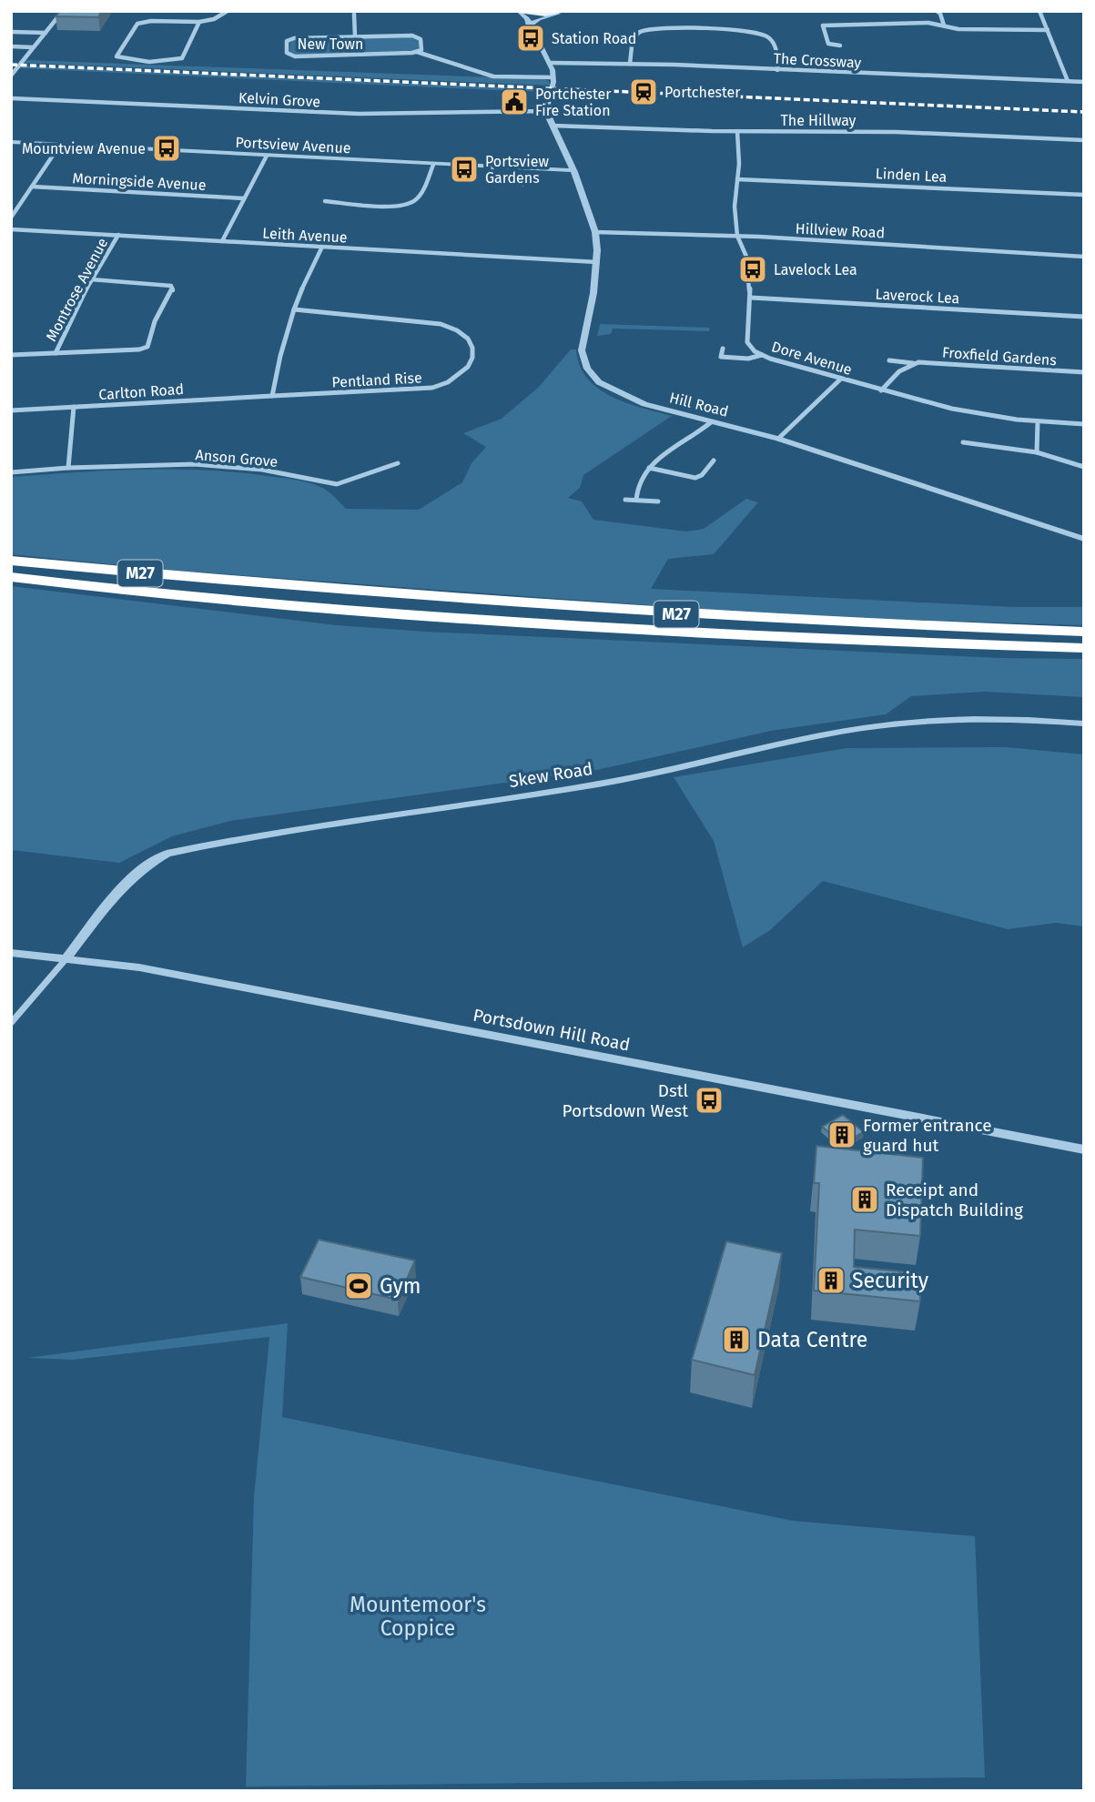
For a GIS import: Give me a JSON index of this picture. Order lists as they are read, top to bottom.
{
  "streets": {
    "highway": ["M27"],
    "street": [
      "New Town",
      "The Crossway",
      "Kelvin Grove",
      "The Hillway",
      "Portsview Avenue",
      "Linden Lea",
      "Morningside Avenue",
      "Hillview Road",
      "Leith Avenue",
      "Montrose Avenue",
      "Laverock Lea",
      "Froxfield Gardens",
      "Dore Avenue",
      "Pentland Rise",
      "Carlton Road",
      "Hill Road",
      "Anson Grove",
      "Skew Road",
      "Portsdown Hill Road"
    ]
  },
  "crossings": [
    ["New Town", "Hill Road"],
    ["Kelvin Grove", "Hill Road"],
    ["The Hillway", "Dore Avenue"],
    ["The Hillway", "Hill Road"],
    ["Portsview Avenue", "Hill Road"],
    ["Linden Lea", "Dore Avenue"],
    ["Hillview Road", "Dore Avenue"],
    ["Hillview Road", "Hill Road"],
    ["Leith Avenue", "Montrose Avenue"],
    ["Leith Avenue", "Hill Road"],
    ["Laverock Lea", "Dore Avenue"],
    ["Pentland Rise", "Carlton Road"],
    ["Skew Road", "Portsdown Hill Road"]
  ],
  "parks": ["Mountemoor's Coppice"],
  "places": {
    "bus stop": [
      "Station Road",
      "Mountview Avenue",
      "Portsview Gardens",
      "Lavelock Lea",
      "Dstl Portsdown West"
    ],
    "station": ["Portchester"],
    "public building": ["Portchester Fire Station"],
    "building": [
      "Former entrance guard hut",
      "Receipt and Dispatch Building",
      "Security",
      "Data Centre"
    ],
    "sports": ["Gym"]
  }
}
